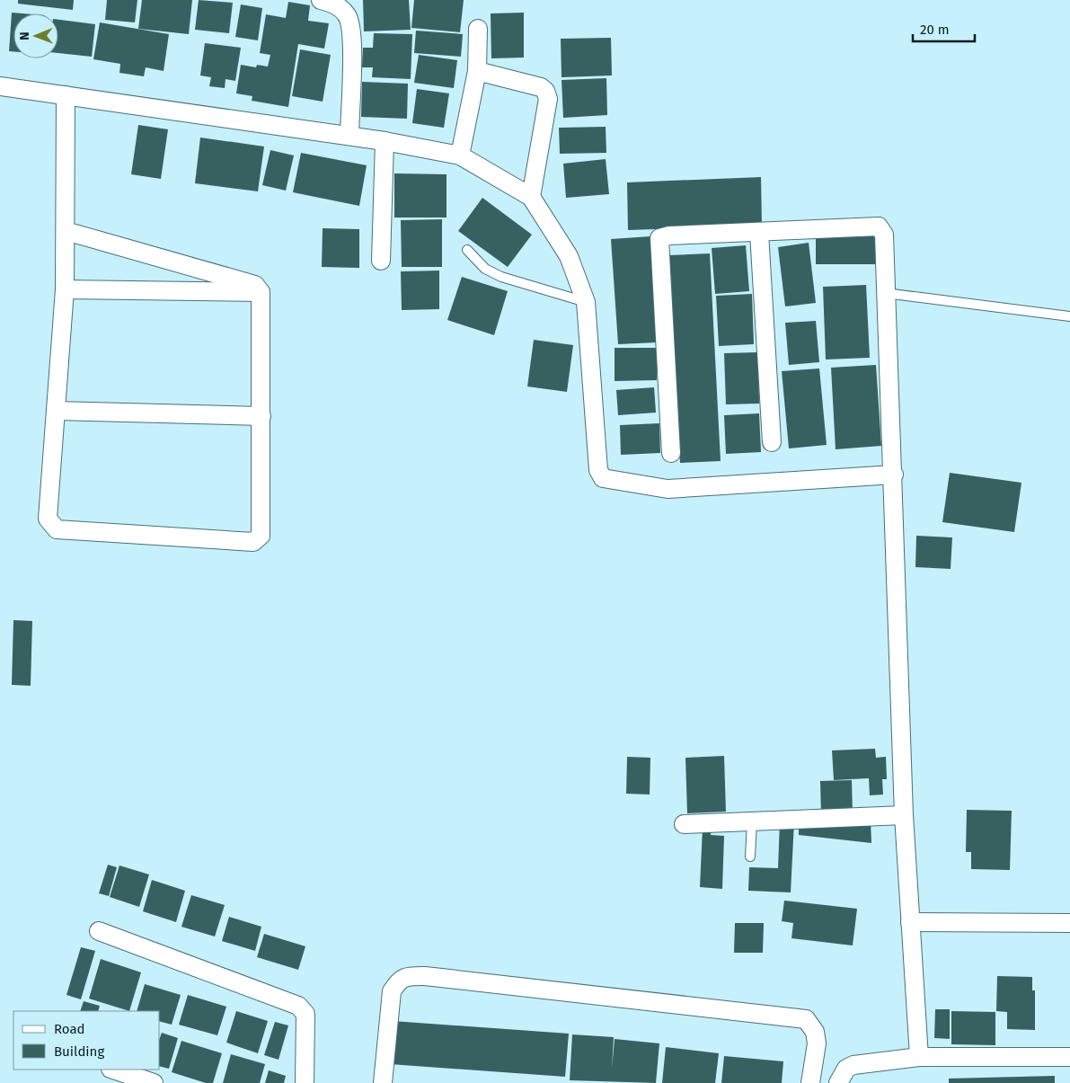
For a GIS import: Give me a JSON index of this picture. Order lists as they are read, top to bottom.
{
  "legend": ["Road", "Building"],
  "scale_bar": "20 m",
  "north": "left"
}
